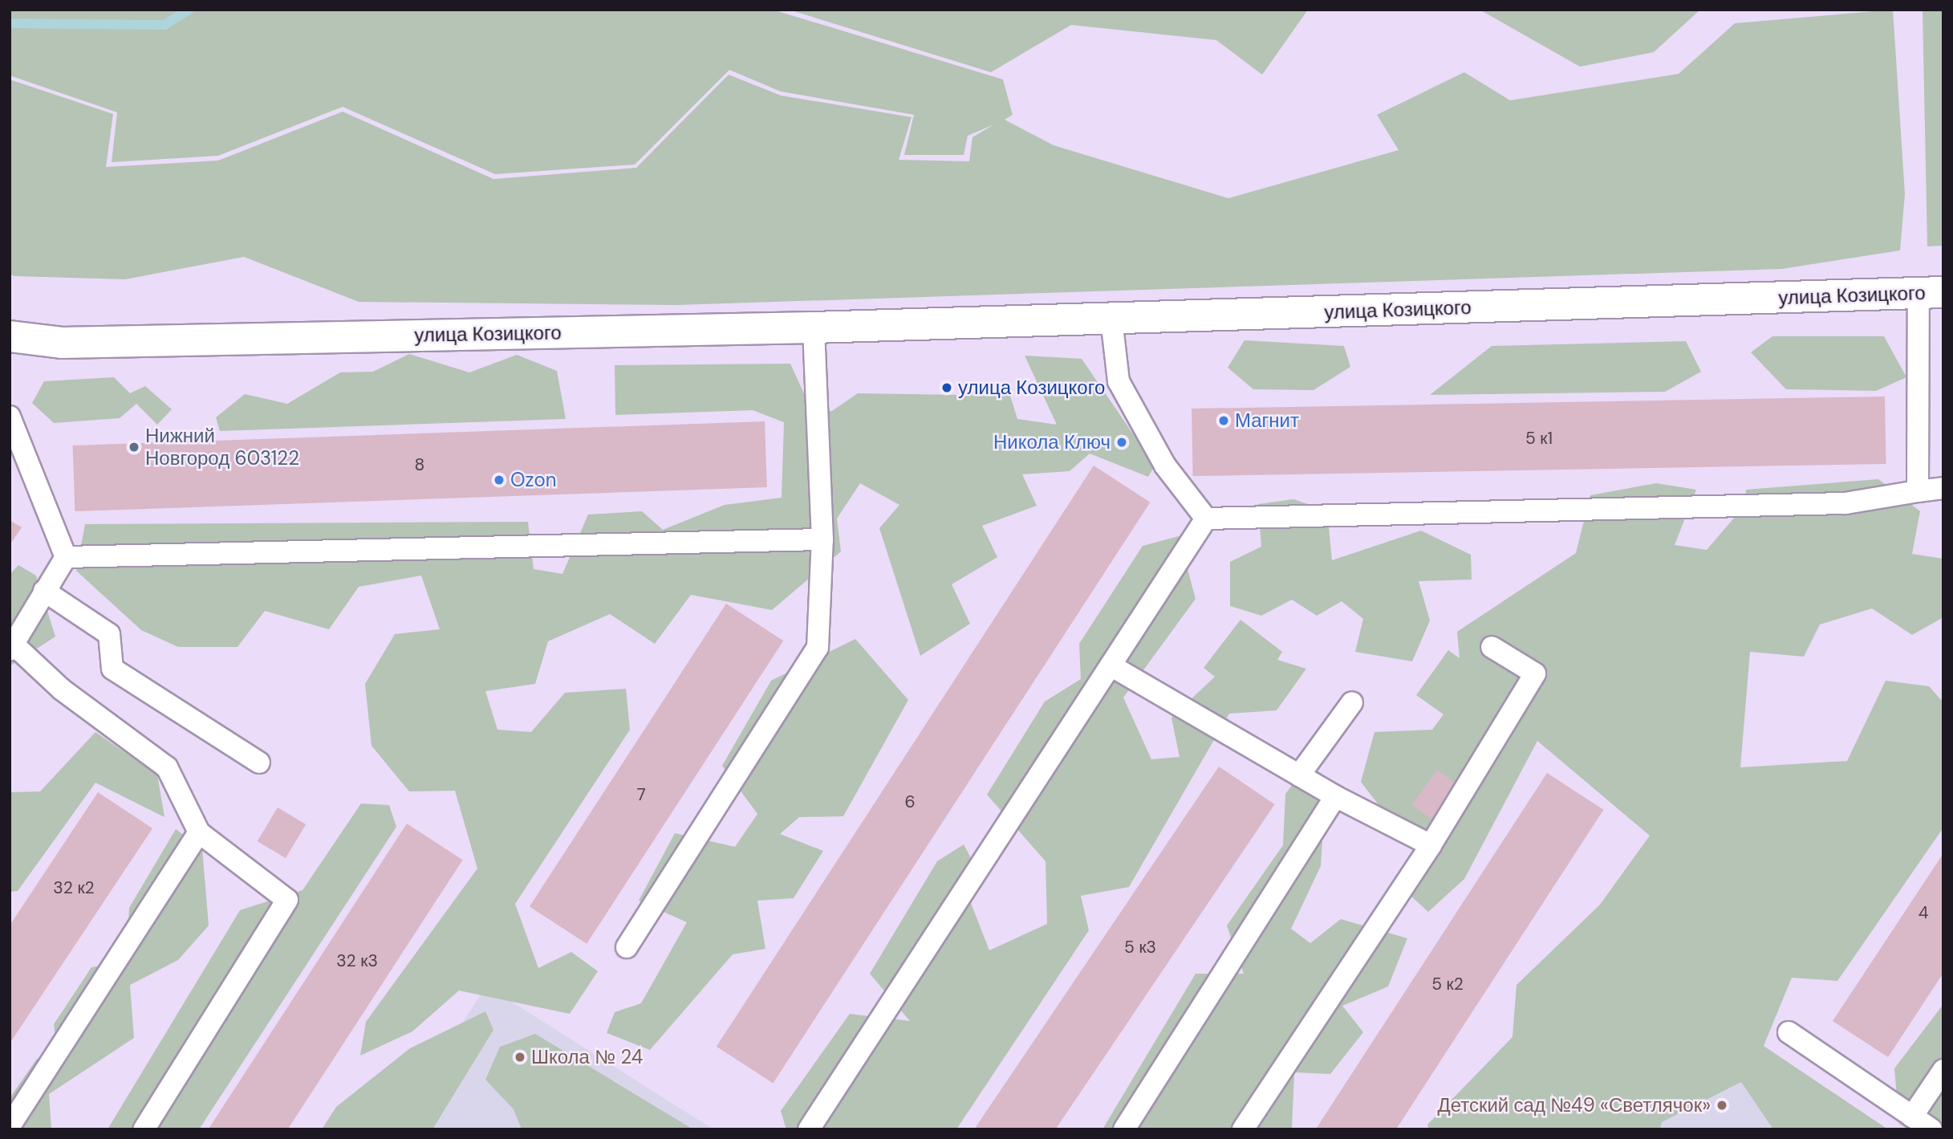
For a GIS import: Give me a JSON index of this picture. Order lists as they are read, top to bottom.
{
  "streets": {
    "street": ["улица Козицкого"]
  },
  "places": [
    "улица Козицкого",
    "Магнит",
    "Никола Ключ",
    "Нижний Новгород 603122",
    "Ozon",
    "Школа № 24",
    "Детский сад №49 «Светлячок»"
  ],
  "house_numbers": [
    "5 к1",
    "8",
    "7",
    "6",
    "32 к2",
    "4",
    "5 к3",
    "32 к3",
    "5 к2"
  ]
}
